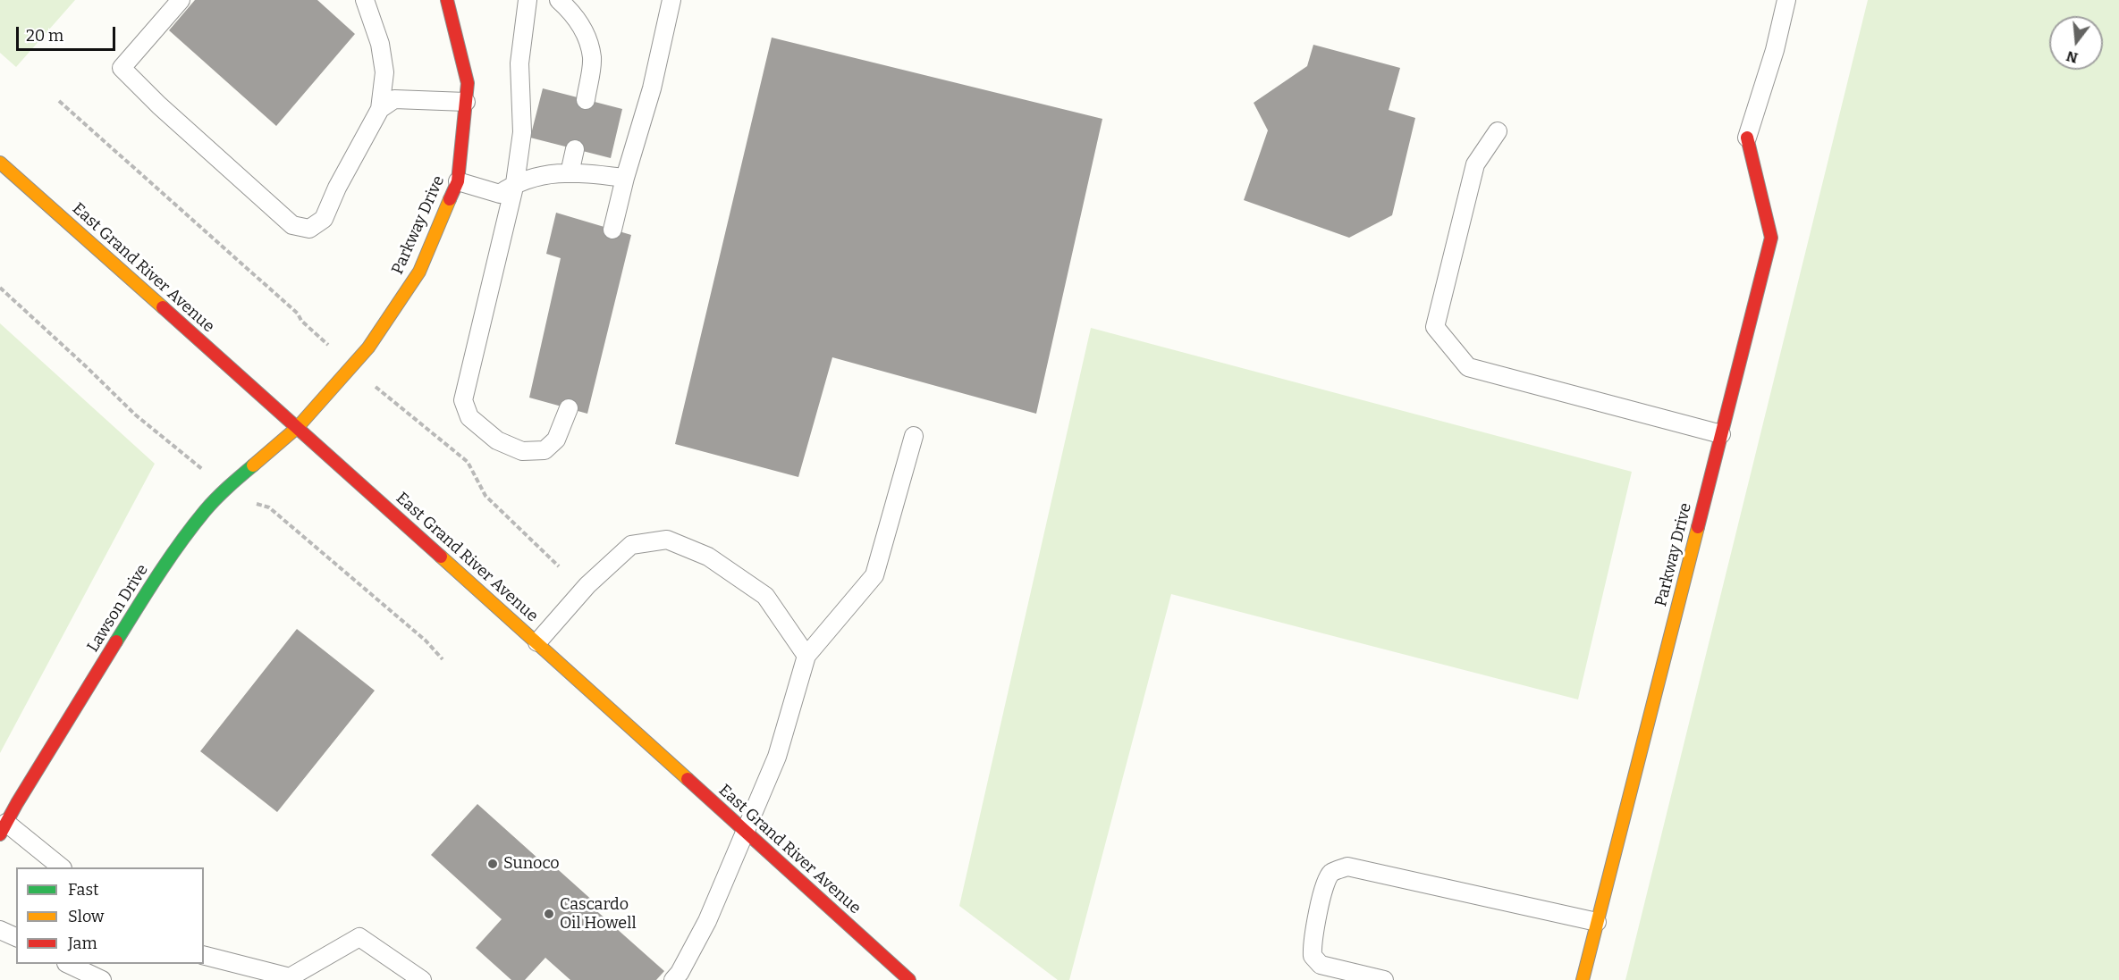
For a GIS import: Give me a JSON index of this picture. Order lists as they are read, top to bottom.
{
  "streets": {
    "street": ["Parkway Drive", "East Grand River Avenue", "Lawson Drive"]
  },
  "crossings": [
    ["Parkway Drive", "East Grand River Avenue"],
    ["Parkway Drive", "Lawson Drive"],
    ["East Grand River Avenue", "Lawson Drive"]
  ],
  "places": ["Sunoco", "Cascardo Oil Howell"],
  "legend": ["Fast", "Slow", "Jam"],
  "scale_bar": "20 m",
  "north": "bottom"
}
